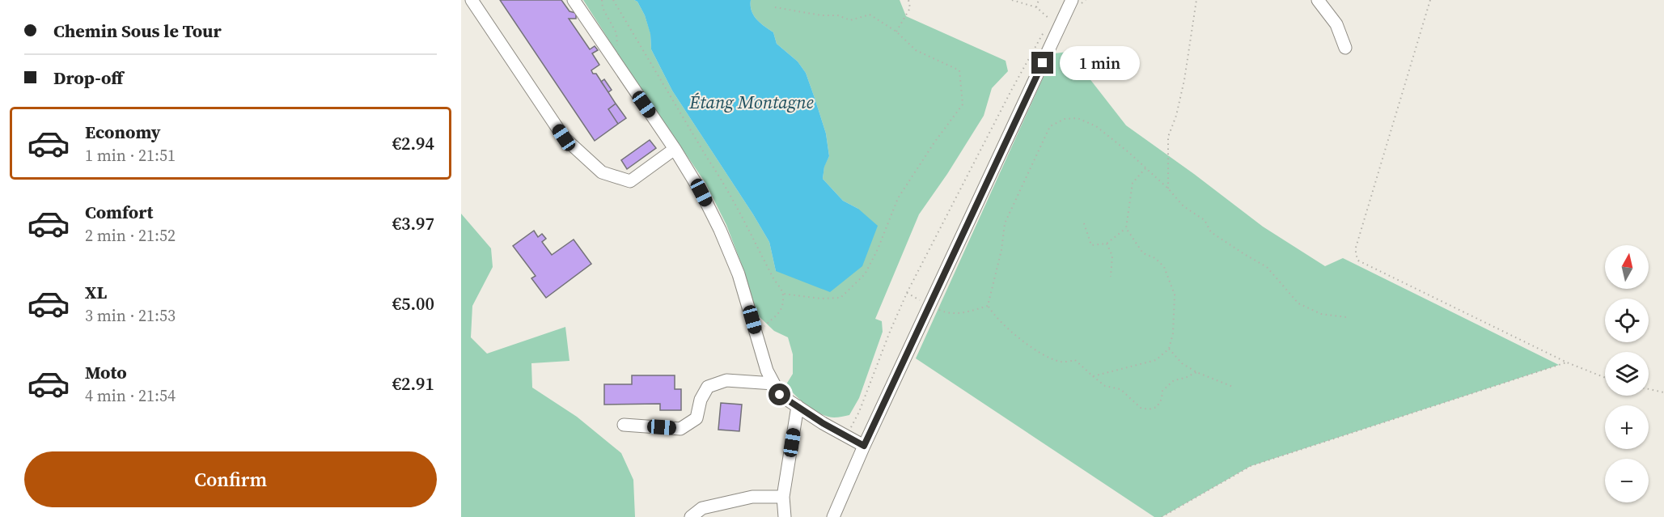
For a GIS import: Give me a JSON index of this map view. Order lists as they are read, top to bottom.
{
  "water": ["Étang Montagne"],
  "north": "top",
  "page": {
    "banner": ["Chemin Sous le Tour", "Drop-off"],
    "bubble": "1 min",
    "list": [
      {
        "name": "Economy",
        "note": "1 min · 21:51",
        "value": "€2.94"
      },
      {
        "name": "Comfort",
        "note": "2 min · 21:52",
        "value": "€3.97"
      },
      {
        "name": "XL",
        "note": "3 min · 21:53",
        "value": "€5.00"
      },
      {
        "name": "Moto",
        "note": "4 min · 21:54",
        "value": "€2.91"
      }
    ],
    "map_buttons": ["+", "−"],
    "buttons": "Confirm"
  }
}
